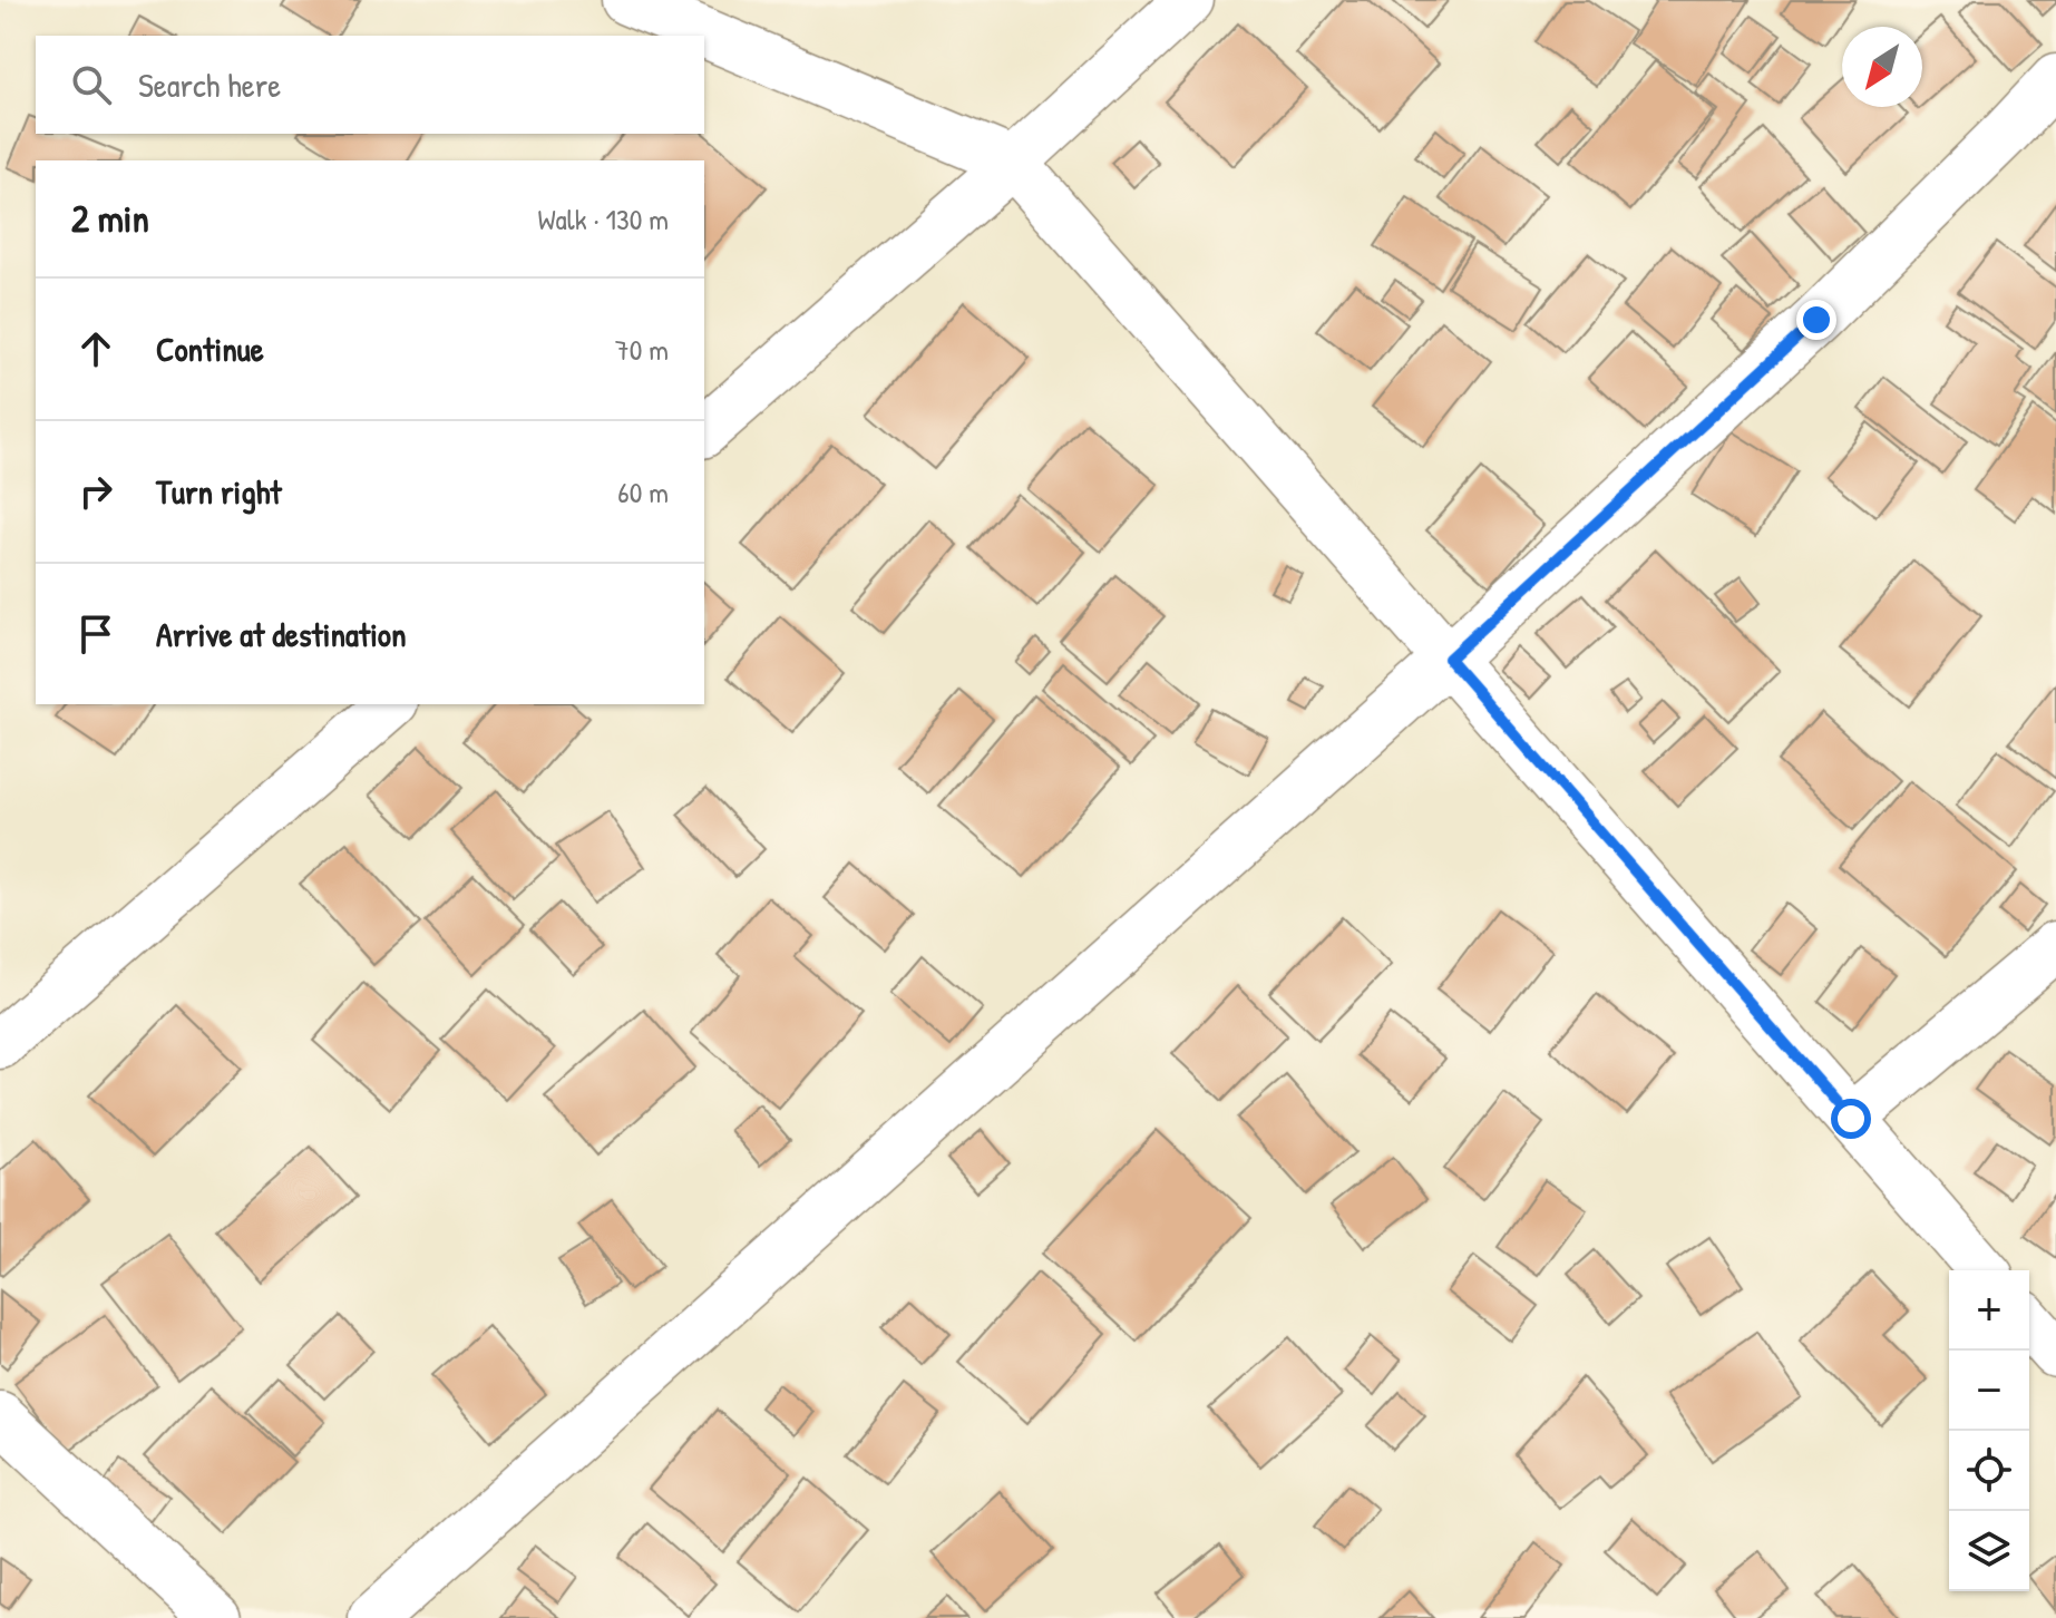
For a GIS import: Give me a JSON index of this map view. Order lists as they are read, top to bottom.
{
  "north": "bottom left",
  "page": {
    "search": "Search here",
    "heading": ["2 min", "Walk · 130 m"],
    "list": [
      ["Continue", "70 m"],
      ["Turn right", "60 m"],
      "Arrive at destination"
    ],
    "map_buttons": ["+", "−"]
  }
}
